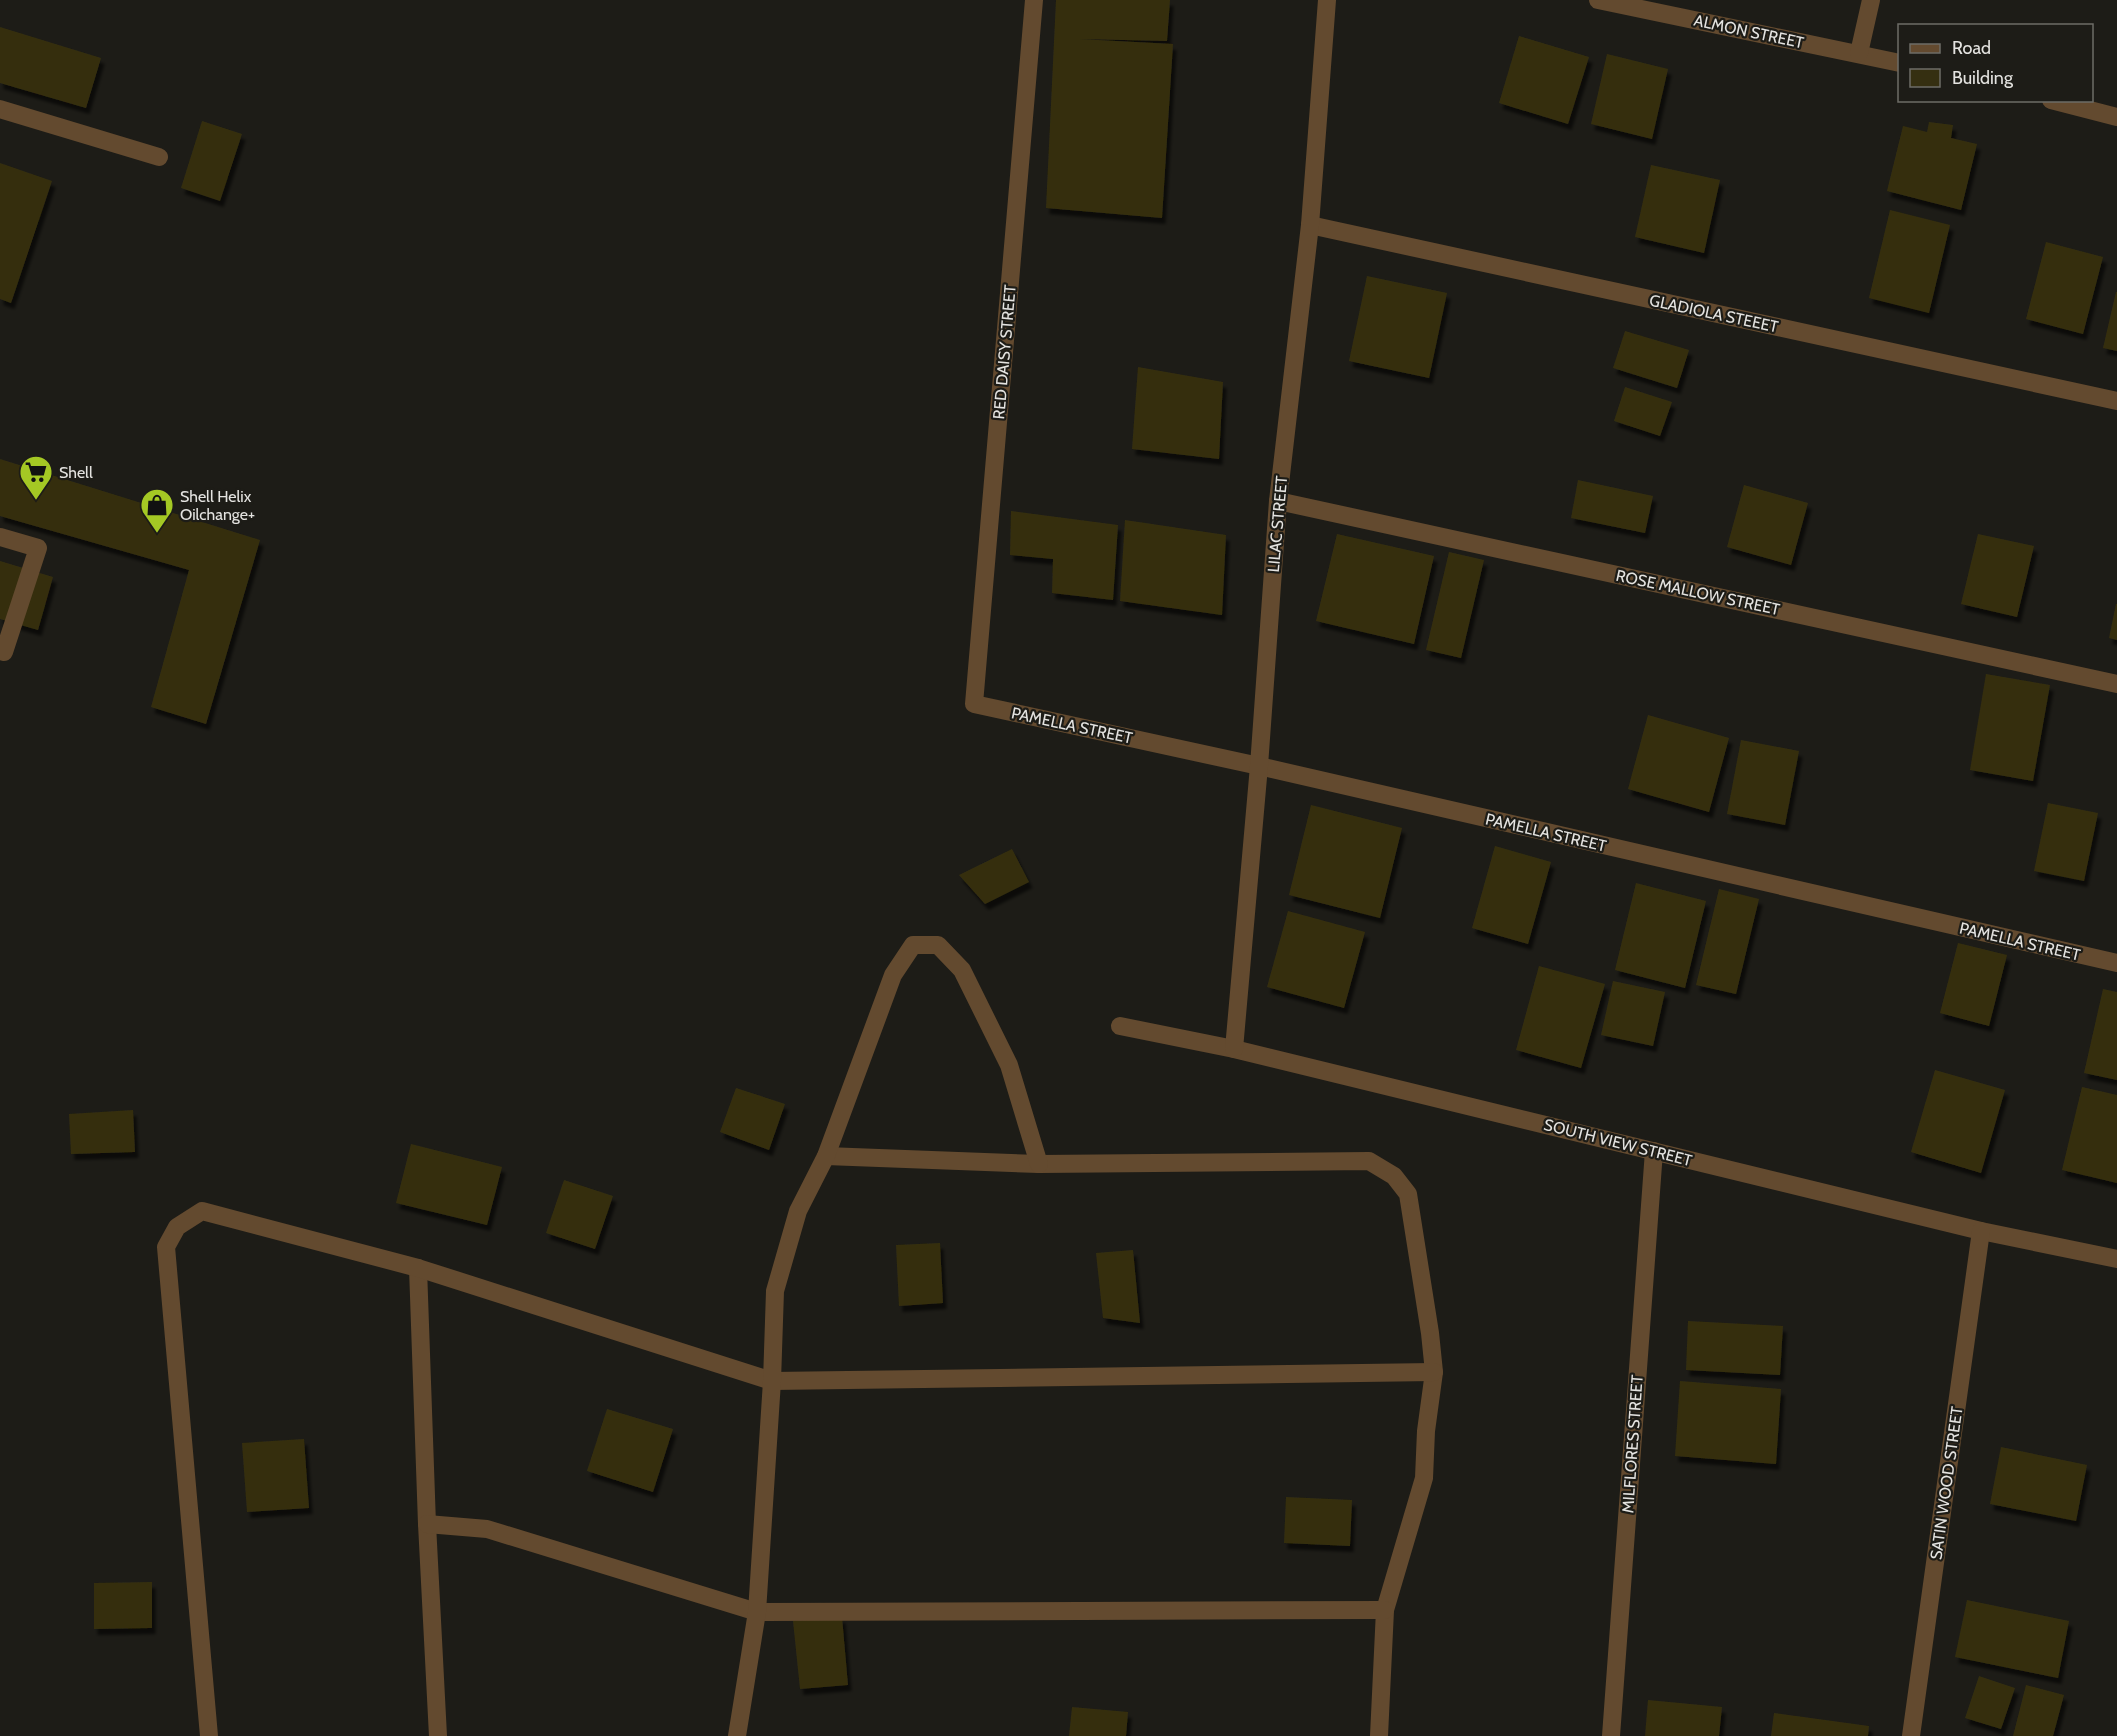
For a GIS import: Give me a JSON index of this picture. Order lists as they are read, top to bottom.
{
  "streets": {
    "street": [
      "ALMON STREET",
      "GLADIOLA STEEET",
      "RED DAISY STREET",
      "LILAC STREET",
      "ROSE MALLOW STREET",
      "PAMELLA STREET",
      "SOUTH VIEW STREET",
      "MILFLORES STREET",
      "SATIN WOOD STREET"
    ]
  },
  "crossings": [
    ["GLADIOLA STEEET", "LILAC STREET"],
    ["RED DAISY STREET", "PAMELLA STREET"],
    ["LILAC STREET", "ROSE MALLOW STREET"],
    ["LILAC STREET", "PAMELLA STREET"],
    ["LILAC STREET", "SOUTH VIEW STREET"],
    ["SOUTH VIEW STREET", "MILFLORES STREET"],
    ["SOUTH VIEW STREET", "SATIN WOOD STREET"]
  ],
  "places": {
    "supermarket": ["Shell"],
    "shop": ["Shell Helix Oilchange+"]
  },
  "legend": ["Road", "Building"]
}
